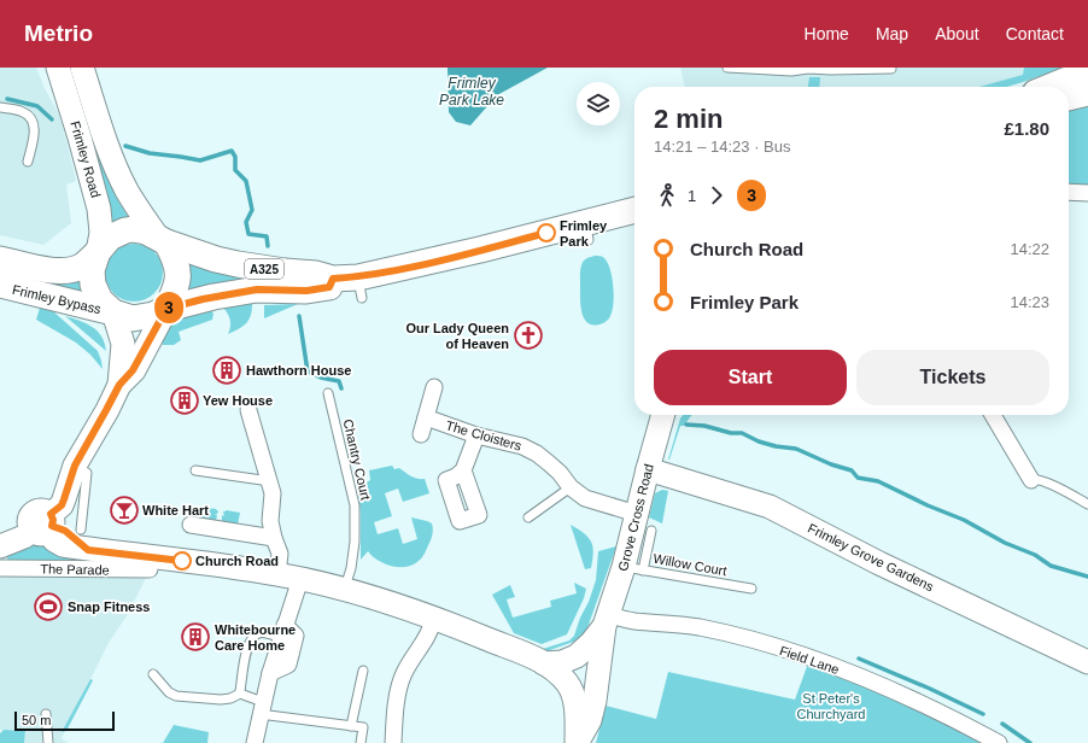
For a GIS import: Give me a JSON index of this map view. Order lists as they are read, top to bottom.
{
  "streets": {
    "main road": [
      "Frimley Road",
      "A325",
      "Frimley Bypass",
      "Grove Cross Road",
      "Frimley Grove Gardens"
    ],
    "street": ["The Cloisters", "The Parade", "Field Lane"],
    "lane": ["Chantry Court", "Willow Court"]
  },
  "crossings": [
    ["Frimley Road", "A325"],
    ["Frimley Road", "Frimley Bypass"],
    ["A325", "Frimley Bypass"],
    ["The Cloisters", "Grove Cross Road"],
    ["Grove Cross Road", "Frimley Grove Gardens"],
    ["Grove Cross Road", "Willow Court"],
    ["Grove Cross Road", "Field Lane"]
  ],
  "water": ["Frimley Park Lake"],
  "parks": ["St Peter's Churchyard"],
  "places": {
    "other": ["Frimley Park", "Church Road"],
    "church": ["Our Lady Queen of Heaven"],
    "building": ["Hawthorn House", "Yew House", "Whitebourne Care Home"],
    "bar": ["White Hart"],
    "sports": ["Snap Fitness"]
  },
  "lines": ["bus line 3"],
  "scale_bar": "50 m",
  "page": {
    "header": "Metrio",
    "nav": [
      "Home",
      "Map",
      "About",
      "Contact"
    ],
    "on_map": "3",
    "heading": ["2 min", "14:21 – 14:23 · Bus", "£1.80"],
    "legs": ["1", "3"],
    "list": [
      {
        "name": "Church Road",
        "value": "14:22"
      },
      {
        "name": "Frimley Park",
        "value": "14:23"
      }
    ],
    "buttons": ["Start", "Tickets"],
    "scale": "50 m"
  }
}
